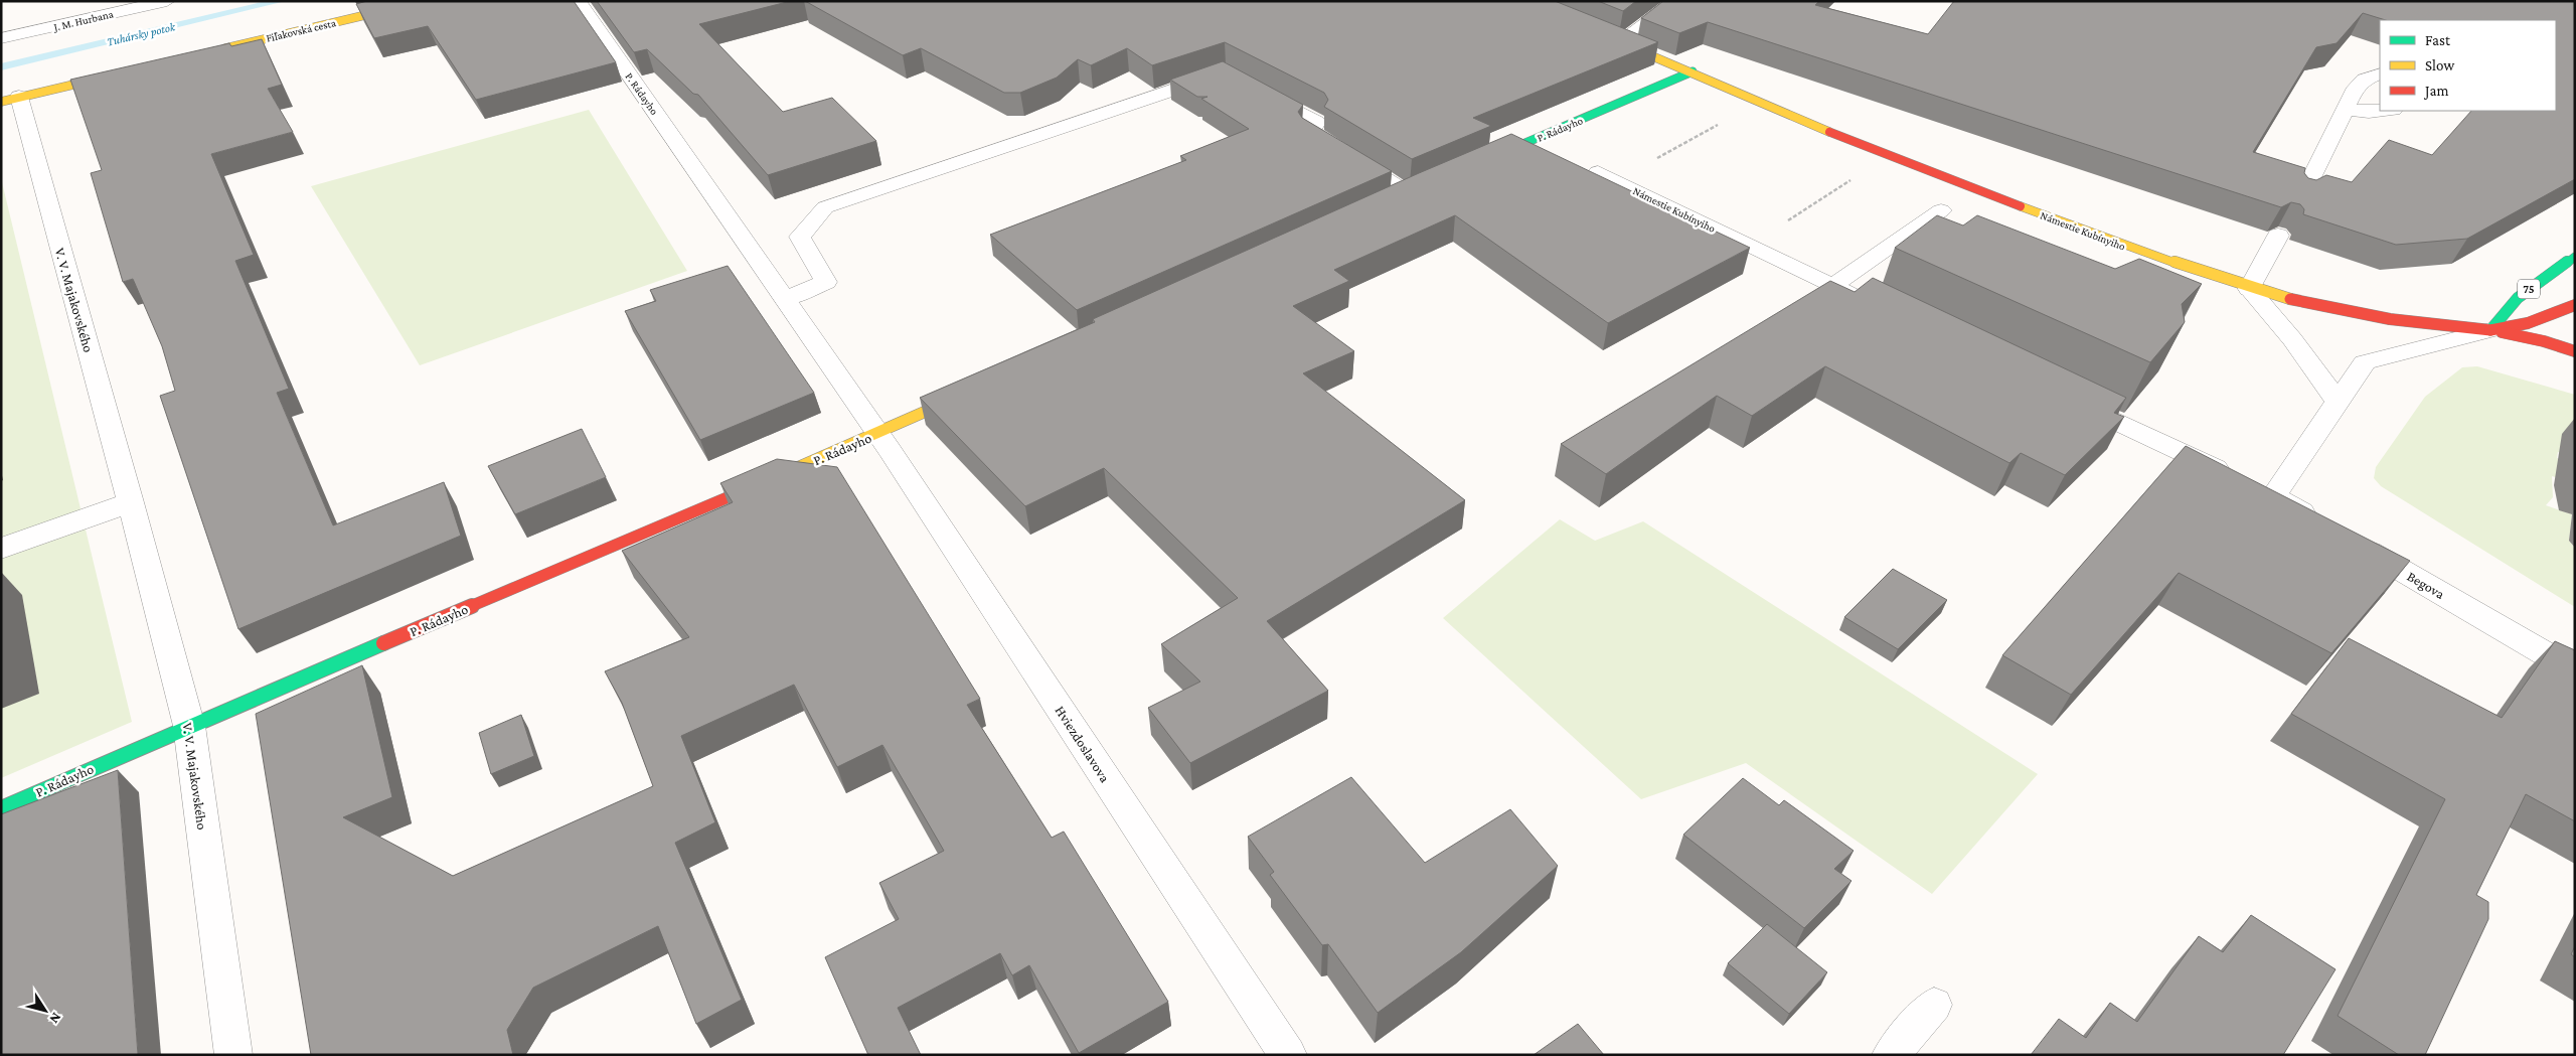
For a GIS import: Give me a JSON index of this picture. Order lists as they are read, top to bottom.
{
  "streets": {
    "street": [
      "J. M. Hurbana",
      "Fiľakovská cesta",
      "P. Rádayho",
      "Námestie Kubínyiho",
      "75",
      "V. V. Majakovského",
      "Begova",
      "Hviezdoslavova"
    ]
  },
  "crossings": [
    ["P. Rádayho", "Námestie Kubínyiho"],
    ["P. Rádayho", "V. V. Majakovského"],
    ["P. Rádayho", "Hviezdoslavova"],
    ["Námestie Kubínyiho", "75"]
  ],
  "water": ["Tuhársky potok"],
  "legend": ["Fast", "Slow", "Jam"],
  "north": "bottom right"
}
